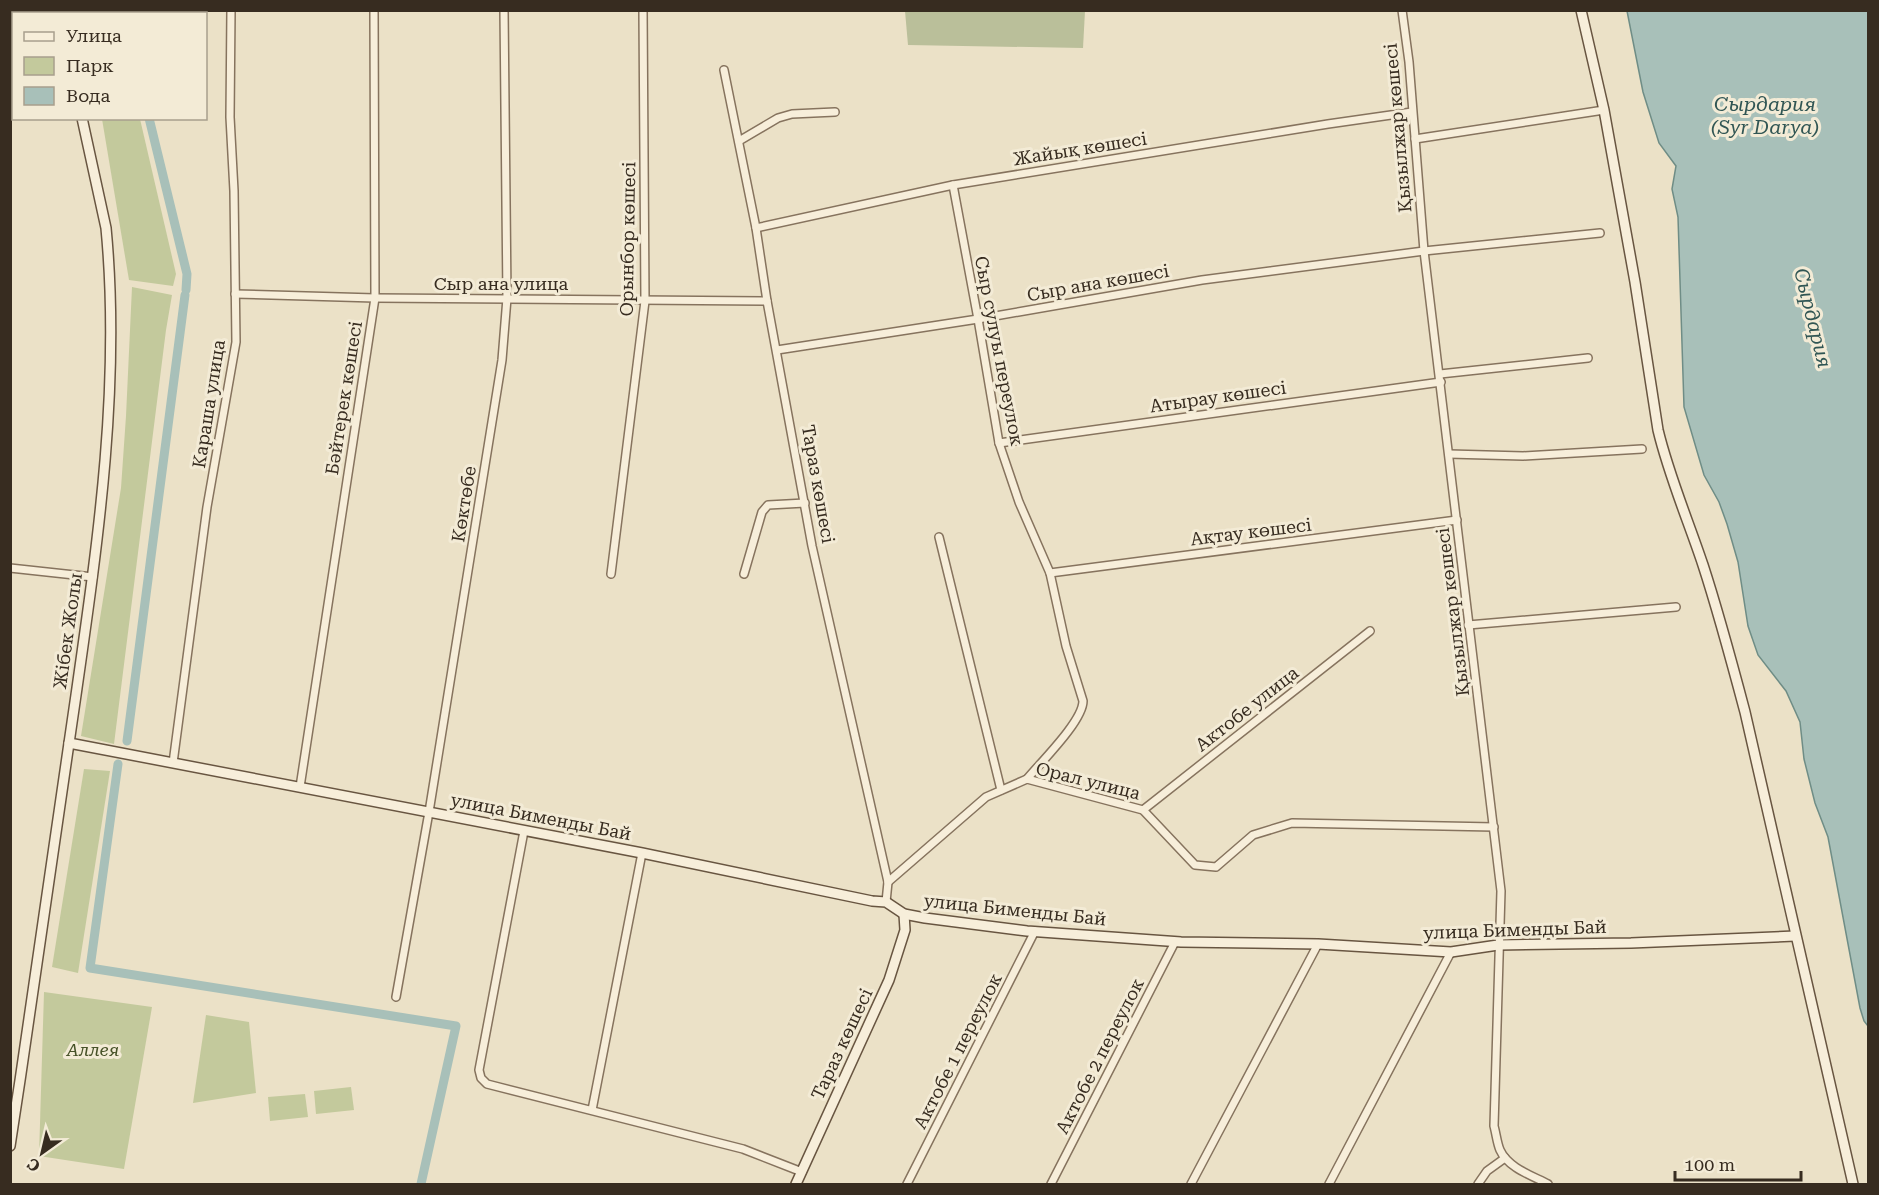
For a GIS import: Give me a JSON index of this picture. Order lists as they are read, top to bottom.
{
  "streets": {
    "street": [
      "Қызылжар көшесі",
      "Жайық көшесі",
      "Орынбор көшесі",
      "Сыр ана көшесі",
      "Сыр ана улица",
      "Сыр сулуы переулок",
      "Атырау көшесі",
      "Бәйтерек көшесі",
      "Караша улица",
      "Тараз көшесі",
      "Көктөбе",
      "Ақтау көшесі",
      "Жібек Жолы",
      "Актобе улица",
      "Орал улица",
      "улица Бименды Бай",
      "Актобе 1 переулок",
      "Актобе 2 переулок"
    ]
  },
  "crossings": [
    ["Қызылжар көшесі", "Жайық көшесі"],
    ["Қызылжар көшесі", "Сыр ана көшесі"],
    ["Қызылжар көшесі", "Атырау көшесі"],
    ["Қызылжар көшесі", "Ақтау көшесі"],
    ["Қызылжар көшесі", "Орал улица"],
    ["Қызылжар көшесі", "улица Бименды Бай"],
    ["Жайық көшесі", "Сыр сулуы переулок"],
    ["Жайық көшесі", "Тараз көшесі"],
    ["Орынбор көшесі", "Сыр ана улица"],
    ["Сыр ана көшесі", "Сыр сулуы переулок"],
    ["Сыр ана көшесі", "Тараз көшесі"],
    ["Сыр ана улица", "Бәйтерек көшесі"],
    ["Сыр ана улица", "Караша улица"],
    ["Сыр ана улица", "Тараз көшесі"],
    ["Сыр ана улица", "Көктөбе"],
    ["Сыр сулуы переулок", "Атырау көшесі"],
    ["Сыр сулуы переулок", "Ақтау көшесі"],
    ["Сыр сулуы переулок", "Орал улица"],
    ["Бәйтерек көшесі", "улица Бименды Бай"],
    ["Караша улица", "улица Бименды Бай"],
    ["Тараз көшесі", "Орал улица"],
    ["Тараз көшесі", "улица Бименды Бай"],
    ["Көктөбе", "улица Бименды Бай"],
    ["Жібек Жолы", "улица Бименды Бай"],
    ["Актобе улица", "Орал улица"],
    ["улица Бименды Бай", "Актобе 1 переулок"],
    ["улица Бименды Бай", "Актобе 2 переулок"]
  ],
  "water": ["Сырдария (Syr Darya)", "Сырдария"],
  "parks": ["Аллея"],
  "legend": ["Улица", "Парк", "Вода"],
  "scale_bar": "100 m",
  "north": "bottom left"
}
